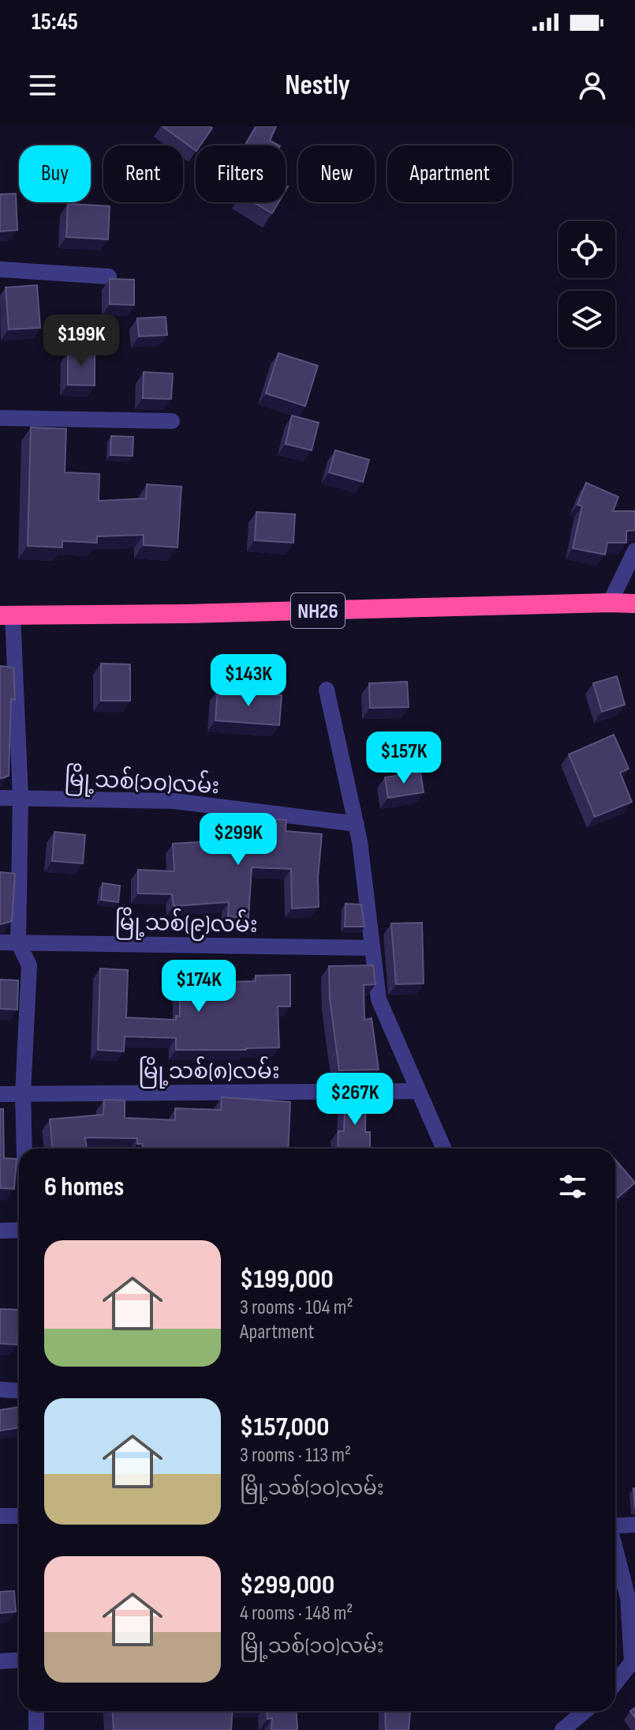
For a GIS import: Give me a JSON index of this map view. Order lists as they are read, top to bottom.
{
  "streets": {
    "highway": ["NH26"],
    "street": ["မြို့သစ်(၁၀)လမ်း", "မြို့သစ်(၉)လမ်း", "မြို့သစ်(၈)လမ်း"]
  },
  "page": {
    "status": "15:45",
    "header": "Nestly",
    "chip": [
      "Buy",
      "Rent",
      "Filters",
      "New",
      "Apartment"
    ],
    "price": [
      "$199K",
      "$143K",
      "$157K",
      "$299K",
      "$174K",
      "$267K"
    ],
    "heading": "6 homes",
    "list": [
      {
        "name": "$199,000",
        "note": "3 rooms · 104 m² · Apartment"
      },
      {
        "name": "$157,000",
        "note": "3 rooms · 113 m² · မြို့သစ်(၁၀)လမ်း"
      },
      {
        "name": "$299,000",
        "note": "4 rooms · 148 m² · မြို့သစ်(၁၀)လမ်း"
      }
    ]
  }
}
